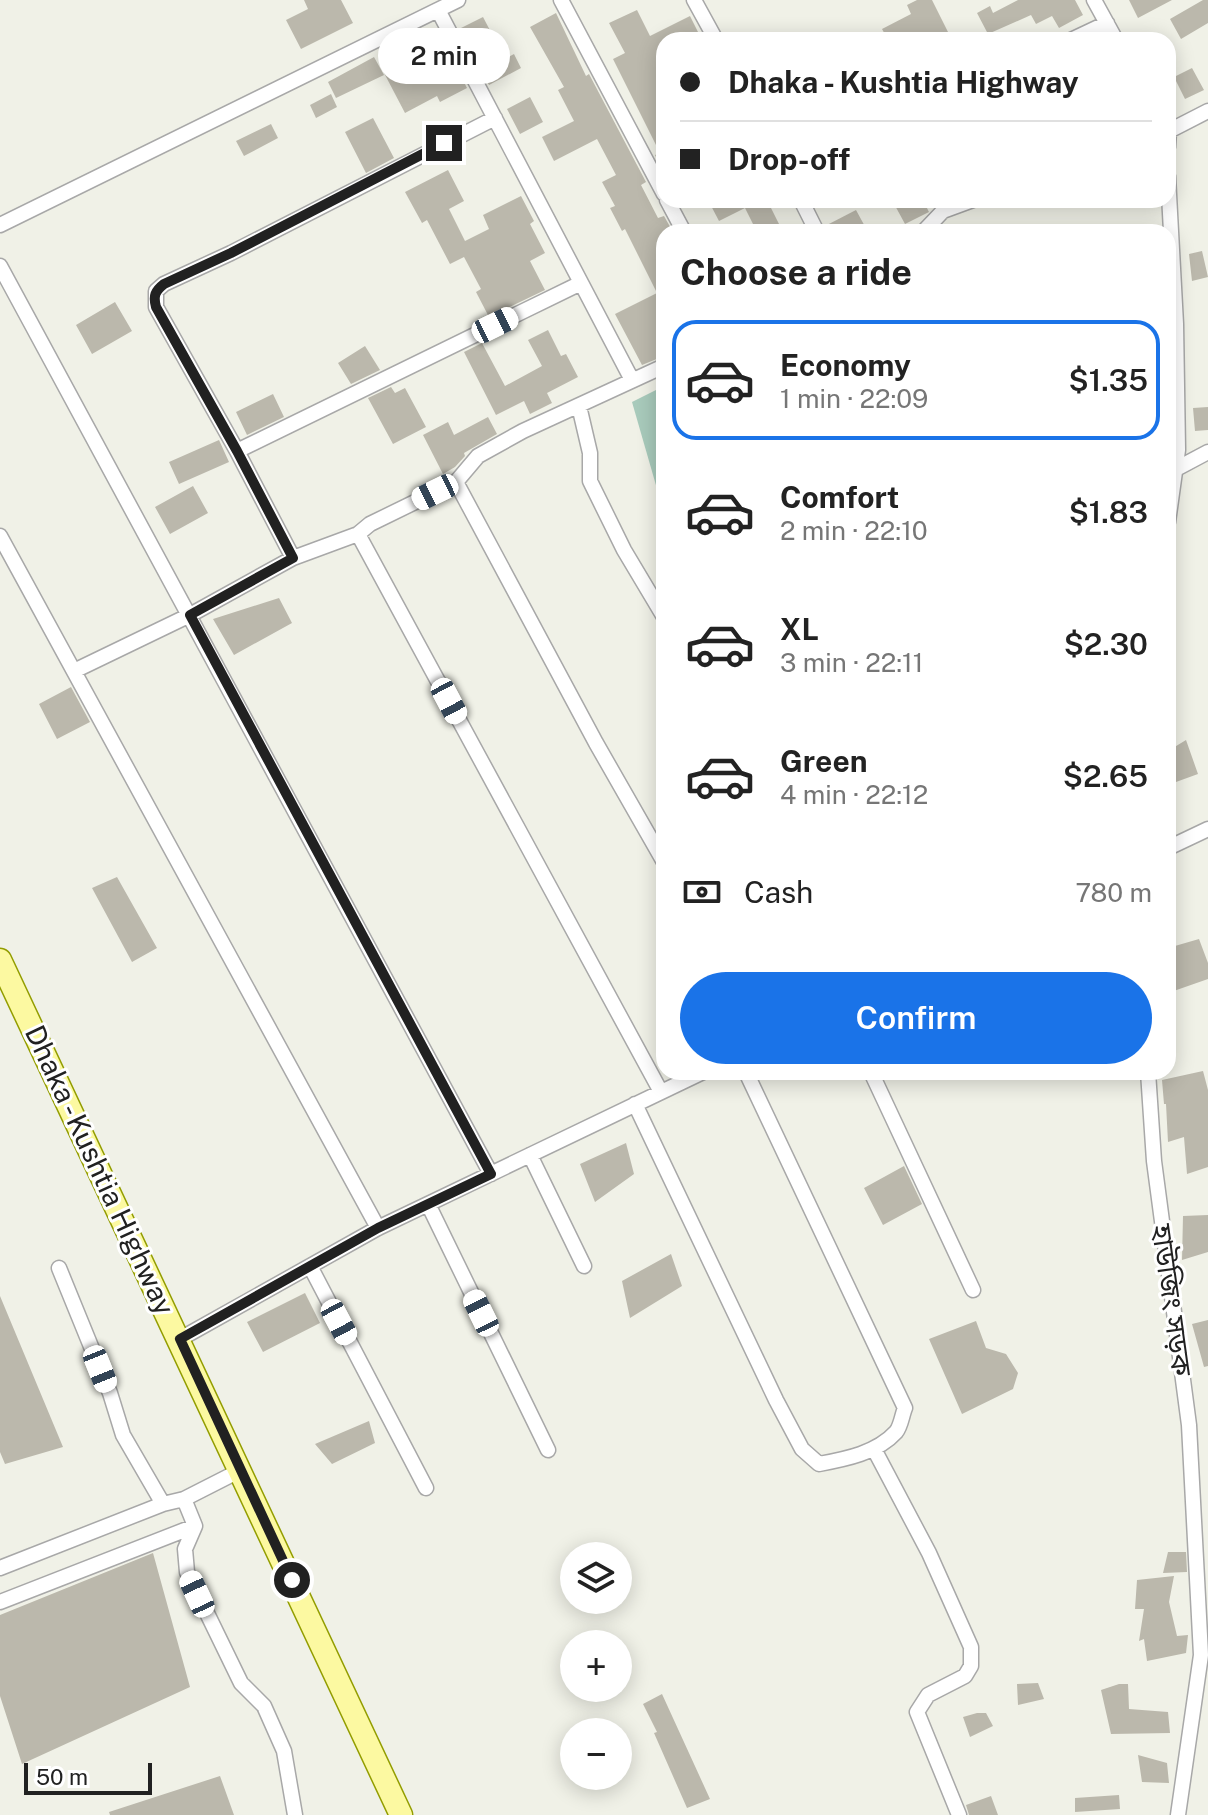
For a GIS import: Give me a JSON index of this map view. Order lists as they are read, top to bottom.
{
  "streets": {
    "main road": ["Dhaka - Kushtia Highway"],
    "street": ["হাউজিং সড়ক"]
  },
  "scale_bar": "50 m",
  "page": {
    "bubble": "2 min",
    "banner": ["Dhaka - Kushtia Highway", "Drop-off"],
    "heading": "Choose a ride",
    "list": [
      {
        "name": "Economy",
        "note": "1 min · 22:09",
        "value": "$1.35"
      },
      {
        "name": "Comfort",
        "note": "2 min · 22:10",
        "value": "$1.83"
      },
      {
        "name": "XL",
        "note": "3 min · 22:11",
        "value": "$2.30"
      },
      {
        "name": "Green",
        "note": "4 min · 22:12",
        "value": "$2.65"
      }
    ],
    "pay": ["Cash", "780 m"],
    "buttons": "Confirm",
    "map_buttons": ["+", "−"],
    "scale": "50 m"
  }
}
